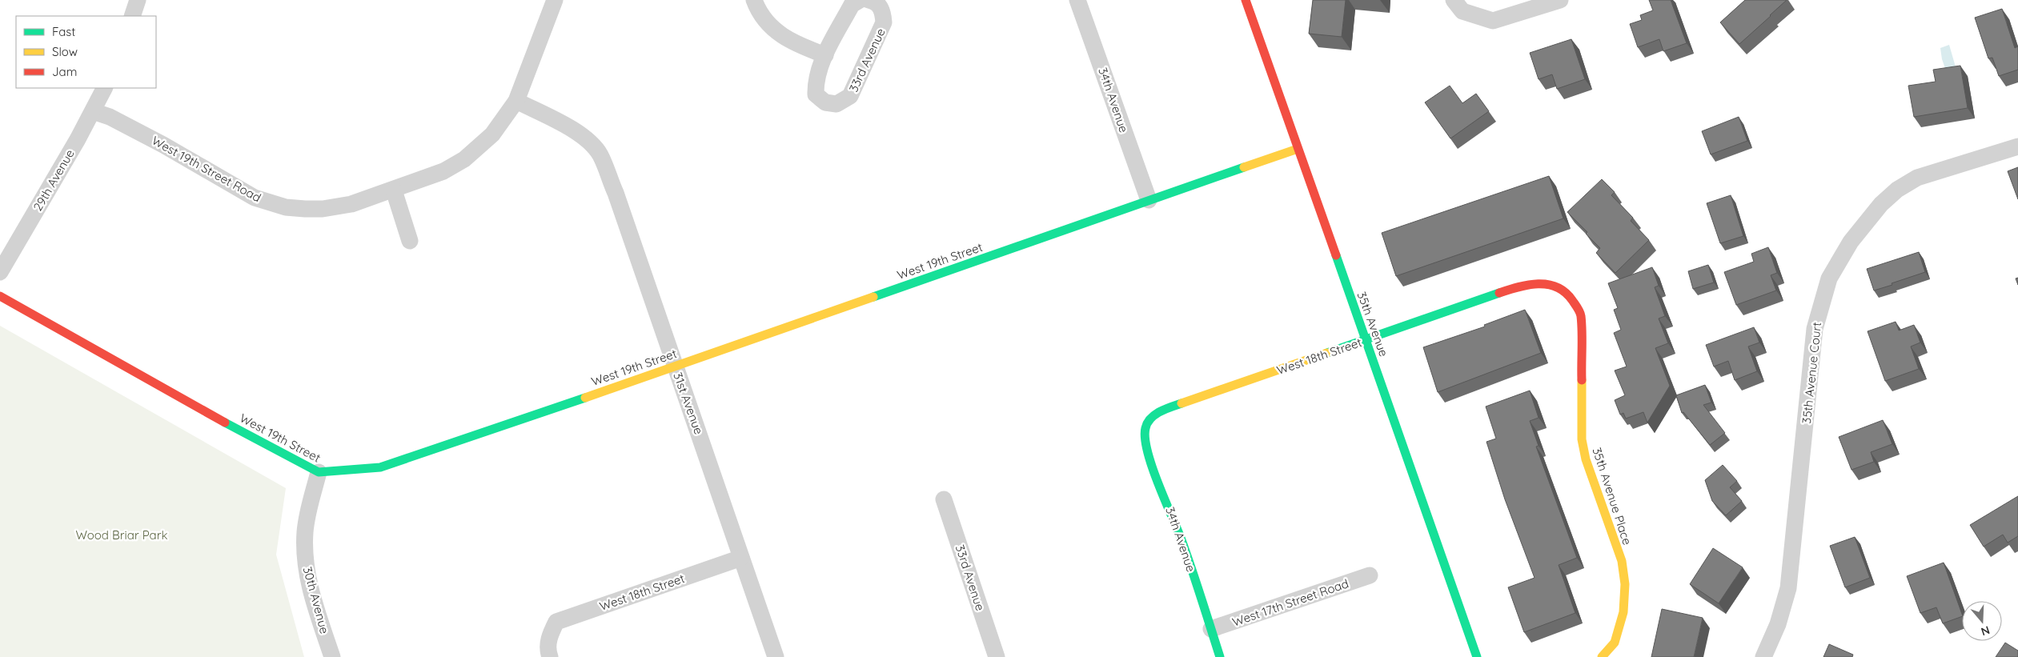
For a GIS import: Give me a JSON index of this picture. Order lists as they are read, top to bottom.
{
  "streets": {
    "street": [
      "33rd Avenue",
      "34th Avenue",
      "West 19th Street Road",
      "29th Avenue",
      "West 19th Street",
      "35th Avenue",
      "West 18th Street",
      "35th Avenue Court",
      "31st Avenue",
      "35th Avenue Place",
      "30th Avenue",
      "West 17th Street Road"
    ]
  },
  "crossings": [
    ["34th Avenue", "West 19th Street"],
    ["34th Avenue", "West 18th Street"],
    ["34th Avenue", "West 17th Street Road"],
    ["West 19th Street Road", "29th Avenue"],
    ["West 19th Street Road", "31st Avenue"],
    ["West 19th Street", "35th Avenue"],
    ["West 19th Street", "31st Avenue"],
    ["West 19th Street", "30th Avenue"],
    ["35th Avenue", "West 18th Street"],
    ["West 18th Street", "31st Avenue"],
    ["West 18th Street", "35th Avenue Place"]
  ],
  "parks": ["Wood Briar Park"],
  "legend": ["Fast", "Slow", "Jam"],
  "north": "bottom"
}
